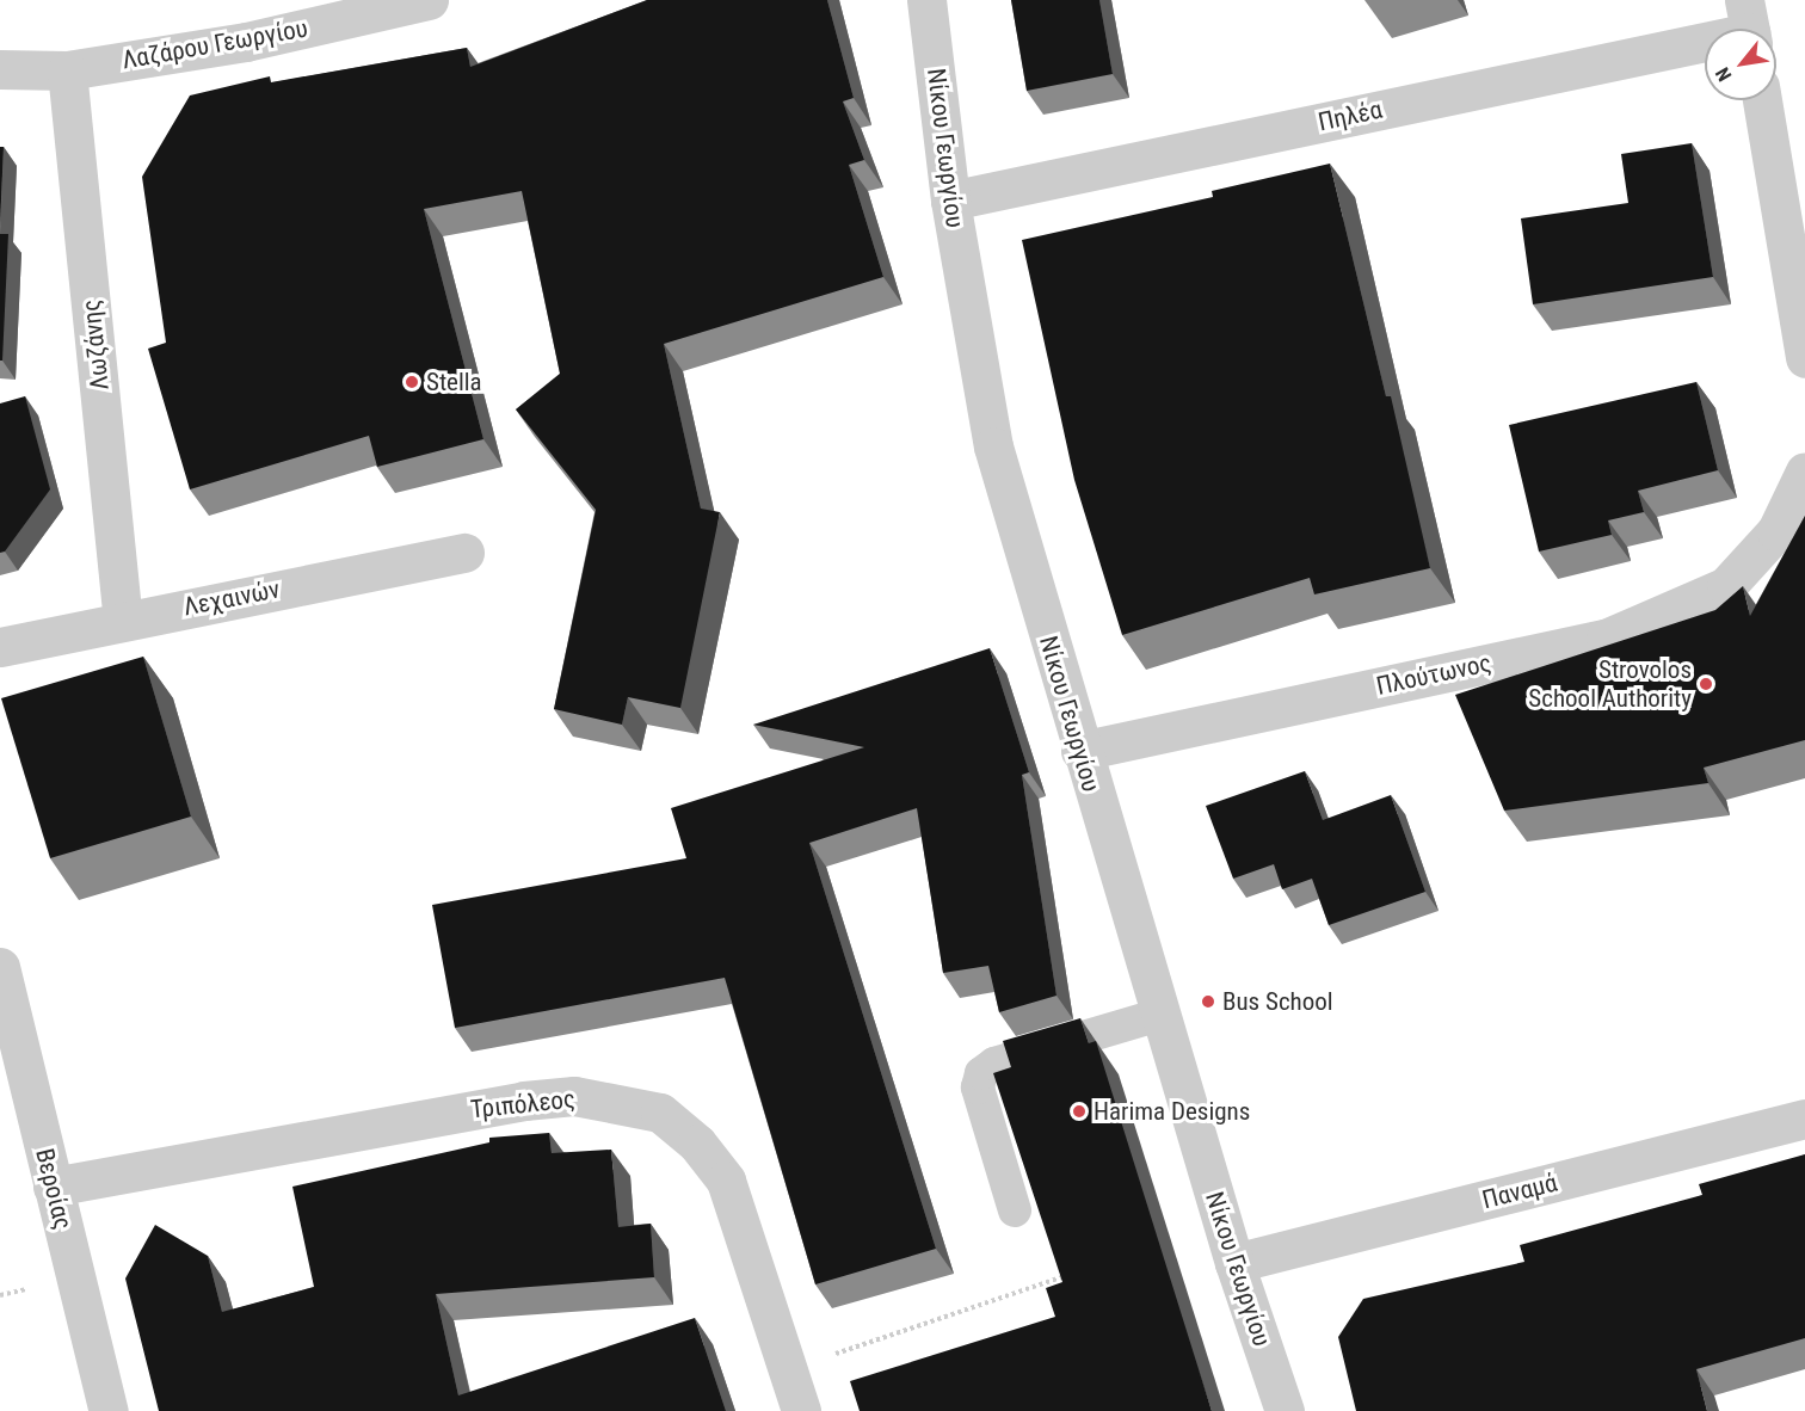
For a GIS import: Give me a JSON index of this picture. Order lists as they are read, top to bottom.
{
  "streets": {
    "street": [
      "Λαζάρου Γεωργίου",
      "Πηλέα",
      "Νίκου Γεωργίου",
      "Λωζάνης",
      "Λεχαινών",
      "Πλούτωνος",
      "Τριπόλεος",
      "Βεροίας",
      "Παναμά"
    ]
  },
  "crossings": [
    ["Λαζάρου Γεωργίου", "Λωζάνης"],
    ["Πηλέα", "Νίκου Γεωργίου"],
    ["Νίκου Γεωργίου", "Πλούτωνος"],
    ["Νίκου Γεωργίου", "Παναμά"],
    ["Λωζάνης", "Λεχαινών"],
    ["Τριπόλεος", "Βεροίας"]
  ],
  "places": [
    "Stella",
    "Strovolos School Authority",
    "Bus School",
    "Harima Designs"
  ],
  "north": "bottom left"
}
